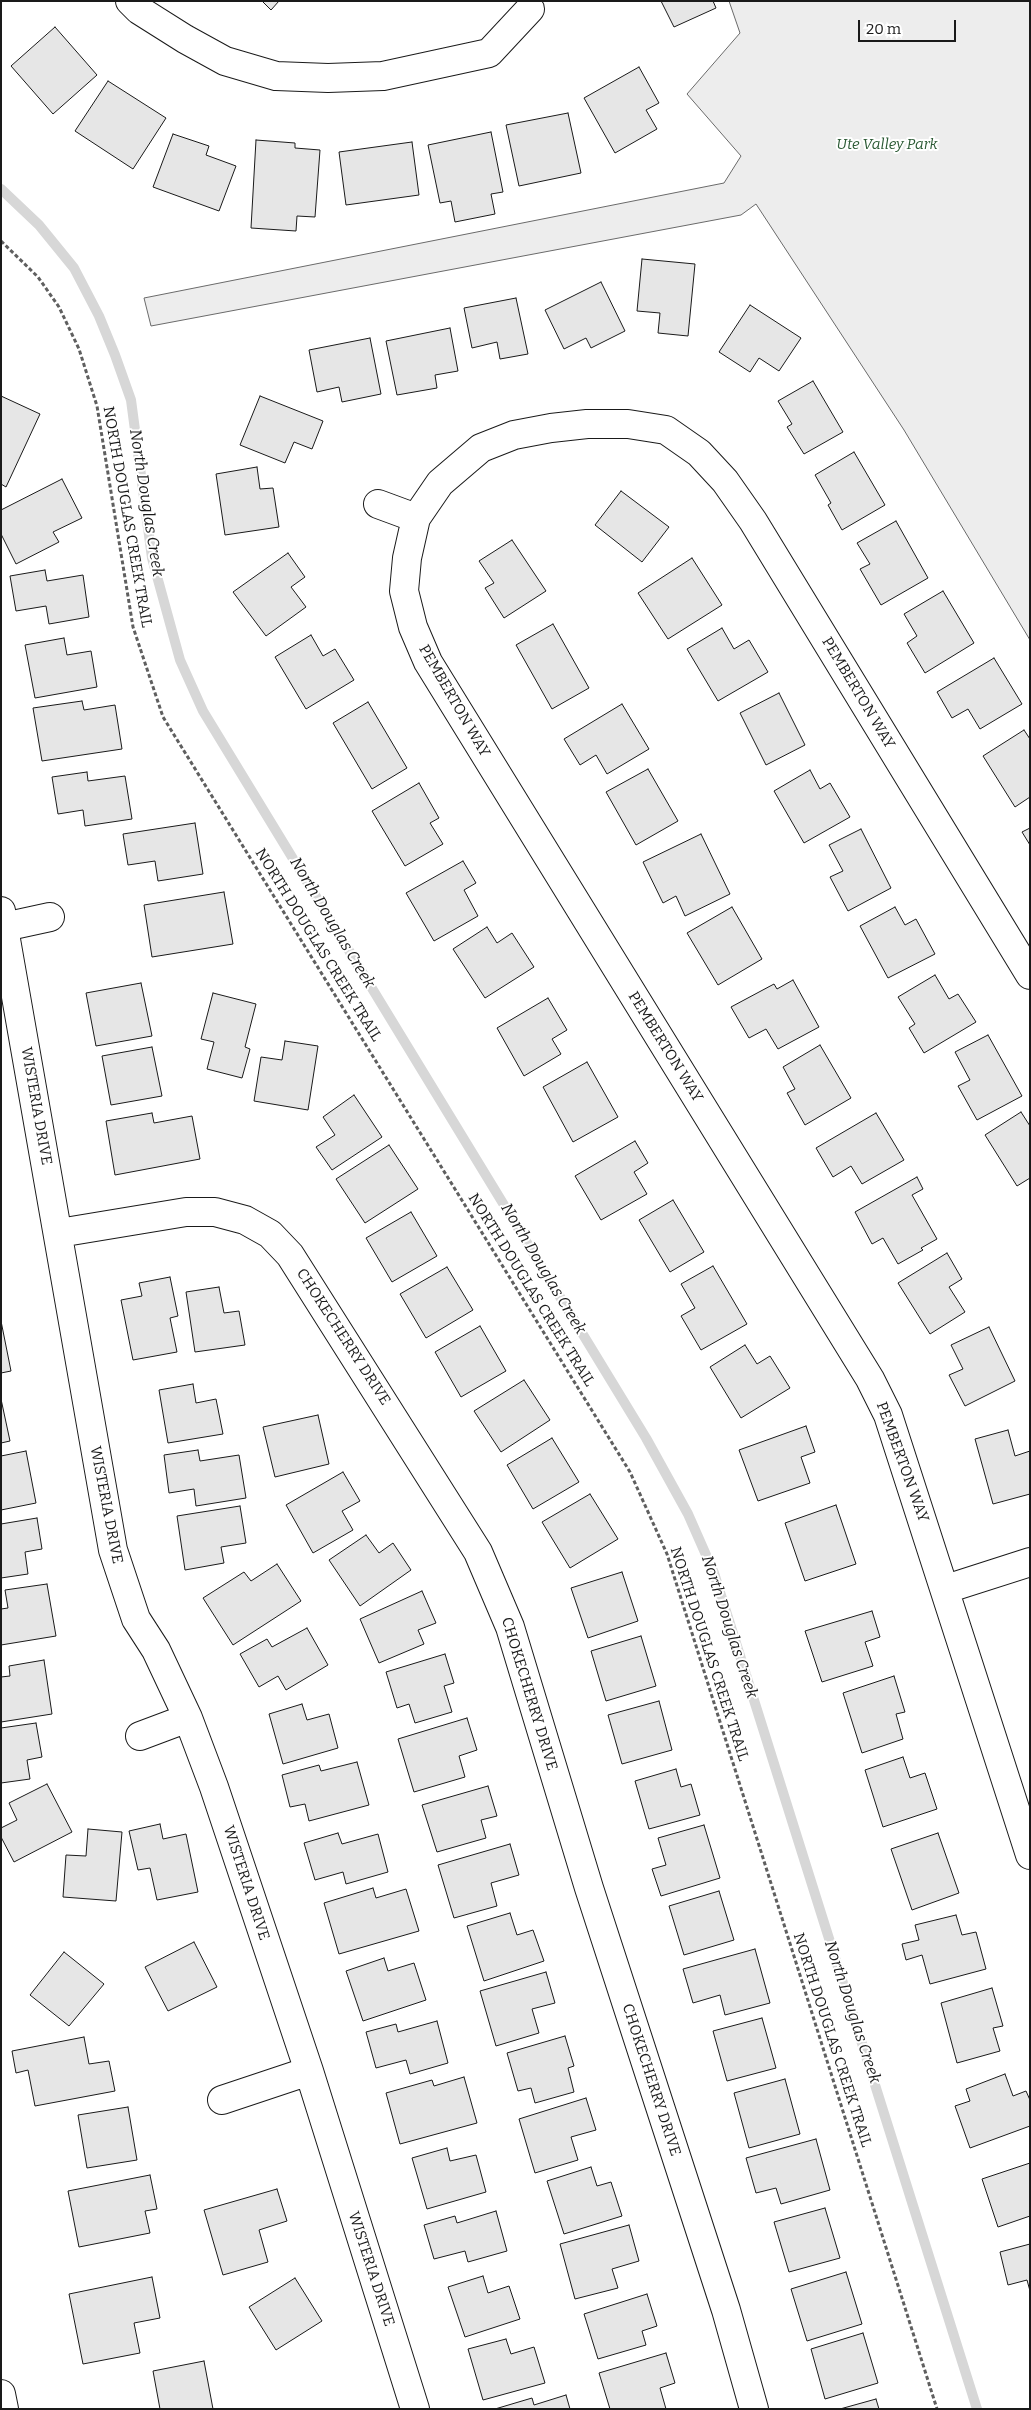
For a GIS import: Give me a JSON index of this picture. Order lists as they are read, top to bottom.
{
  "streets": {
    "street": ["PEMBERTON WAY", "WISTERIA DRIVE", "CHOKECHERRY DRIVE"],
    "path": ["NORTH DOUGLAS CREEK TRAIL"]
  },
  "crossings": [
    ["WISTERIA DRIVE", "CHOKECHERRY DRIVE"]
  ],
  "water": ["North Douglas Creek"],
  "parks": ["Ute Valley Park"],
  "scale_bar": "20 m"
}
